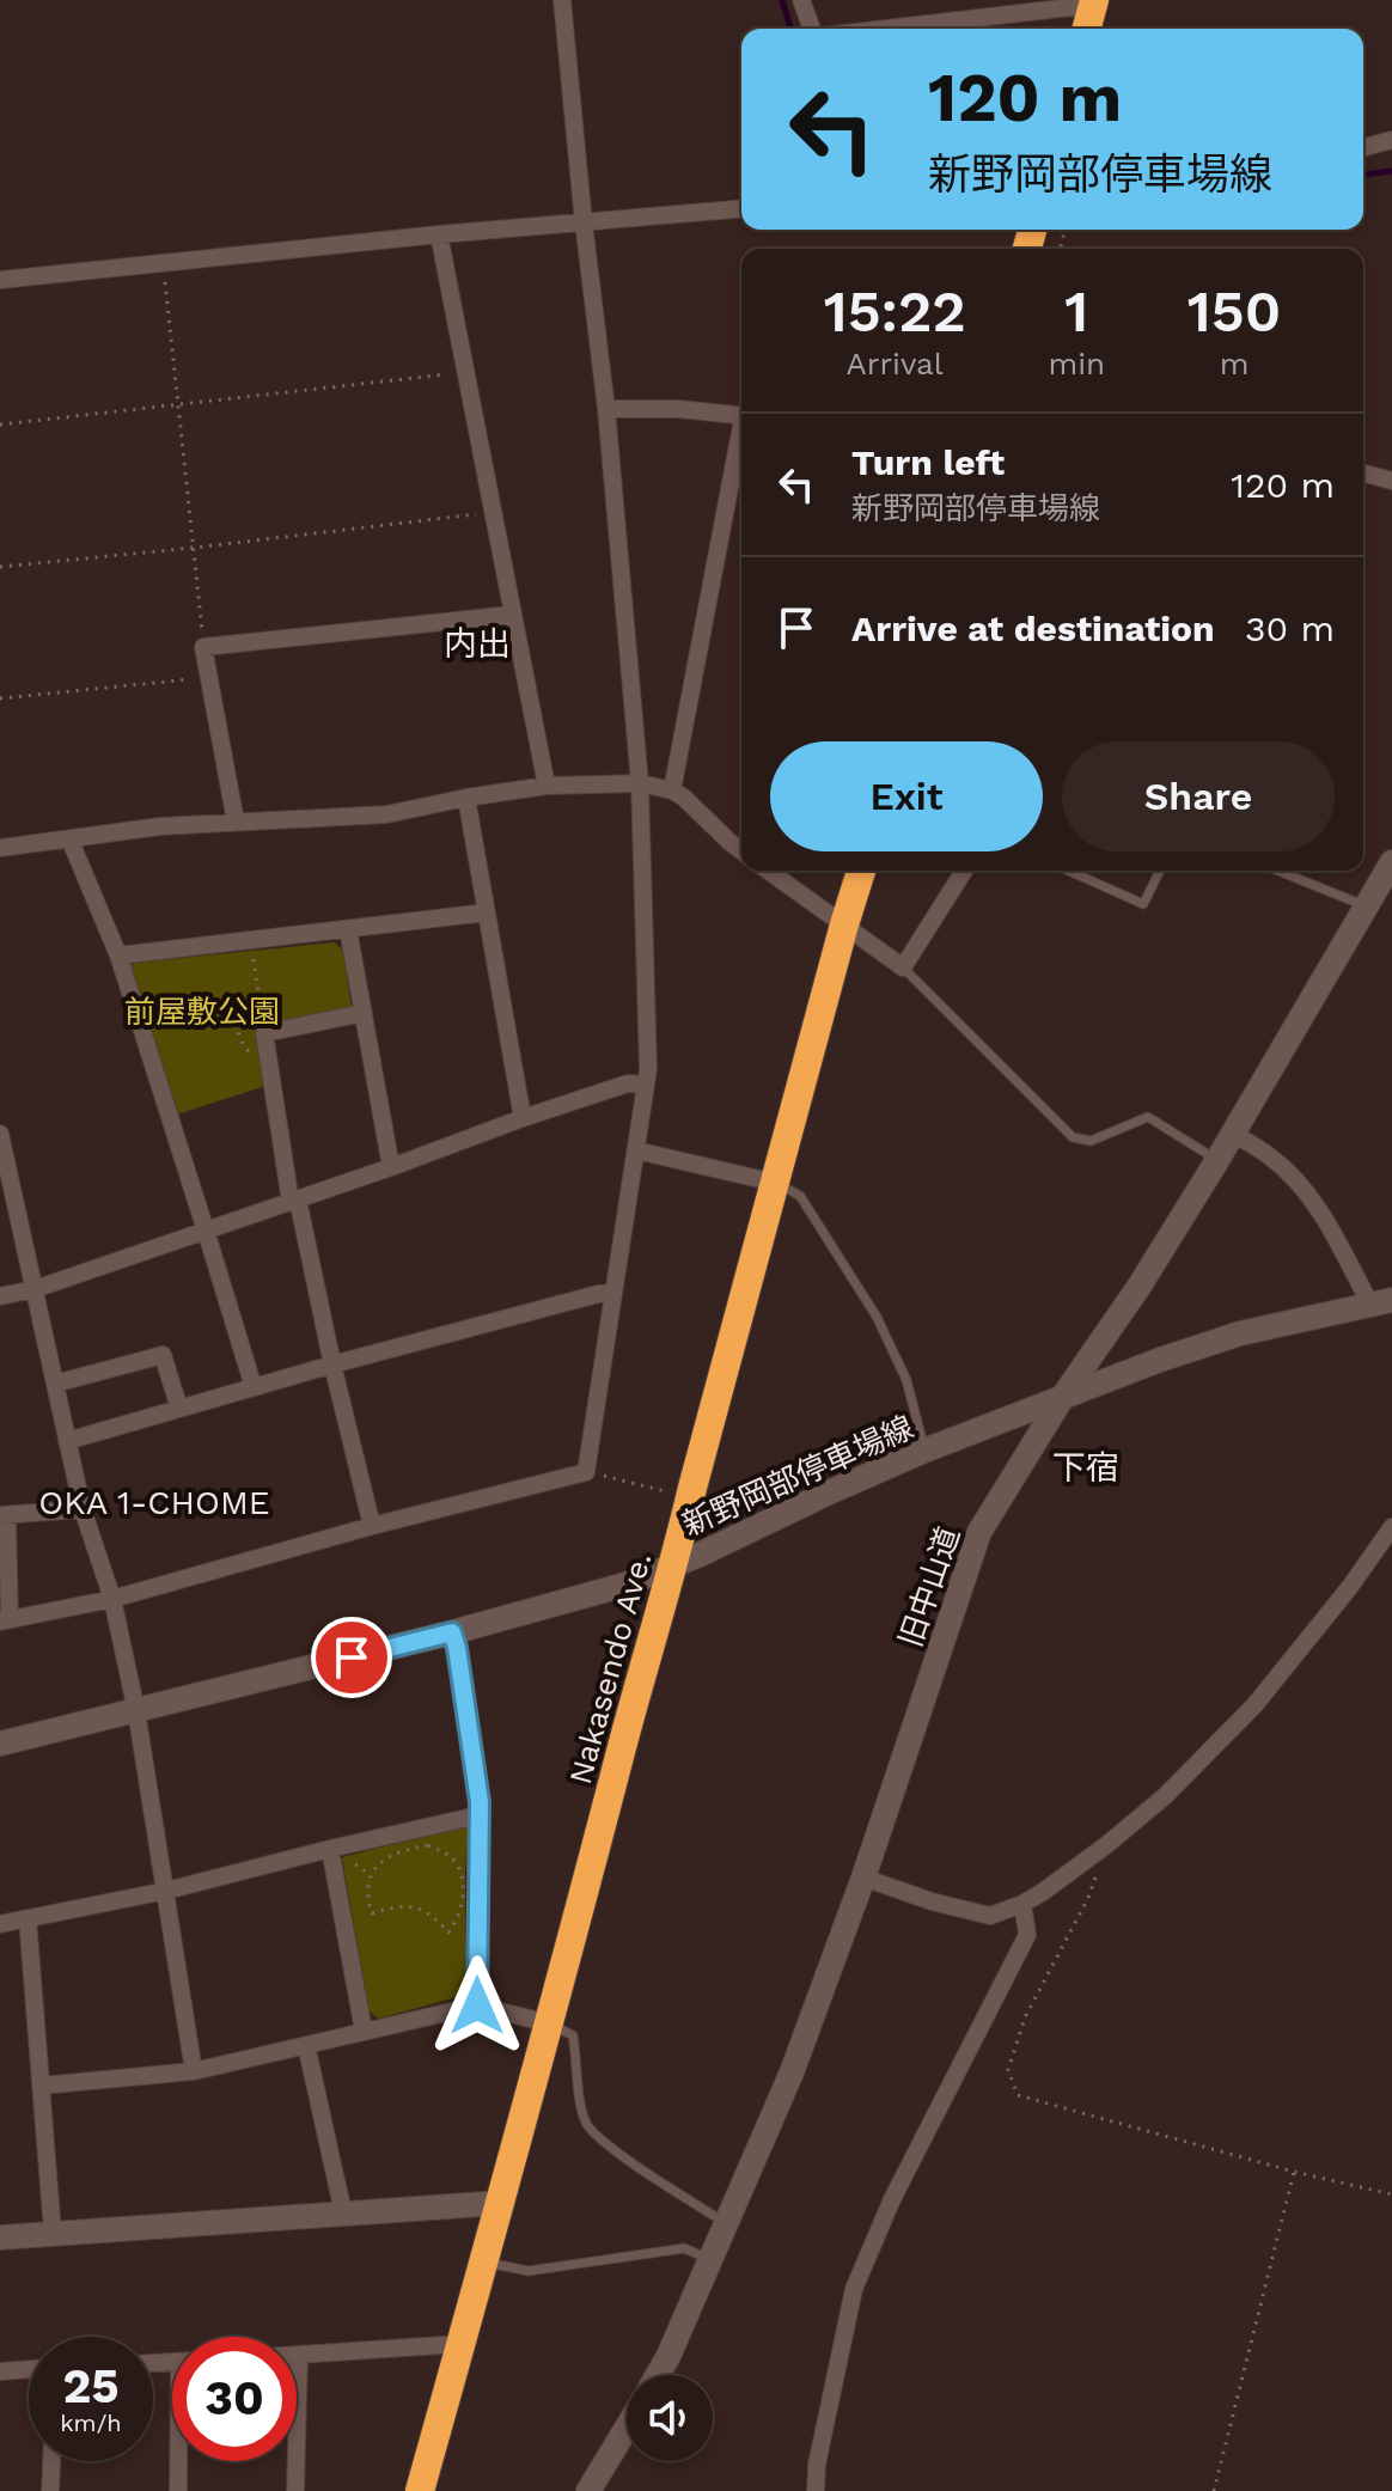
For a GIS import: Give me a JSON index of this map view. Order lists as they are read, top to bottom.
{
  "streets": {
    "highway": ["Nakasendo Ave."],
    "street": ["新野岡部停車場線", "旧中山道"]
  },
  "crossings": [
    ["新野岡部停車場線", "旧中山道"],
    ["新野岡部停車場線", "Nakasendo Ave."]
  ],
  "districts": ["内出", "下宿", "OKA 1-CHOME"],
  "parks": ["前屋敷公園"],
  "page": {
    "turn": ["120 m", "新野岡部停車場線"],
    "eta": [
      "15:22",
      "Arrival",
      "1",
      "min",
      "150",
      "m"
    ],
    "list": [
      {
        "name": "Turn left",
        "note": "新野岡部停車場線",
        "value": "120 m"
      },
      {
        "name": "Arrive at destination",
        "value": "30 m"
      }
    ],
    "buttons": ["Exit", "Share"],
    "speed": "25 km/h",
    "limit": "30"
  }
}
